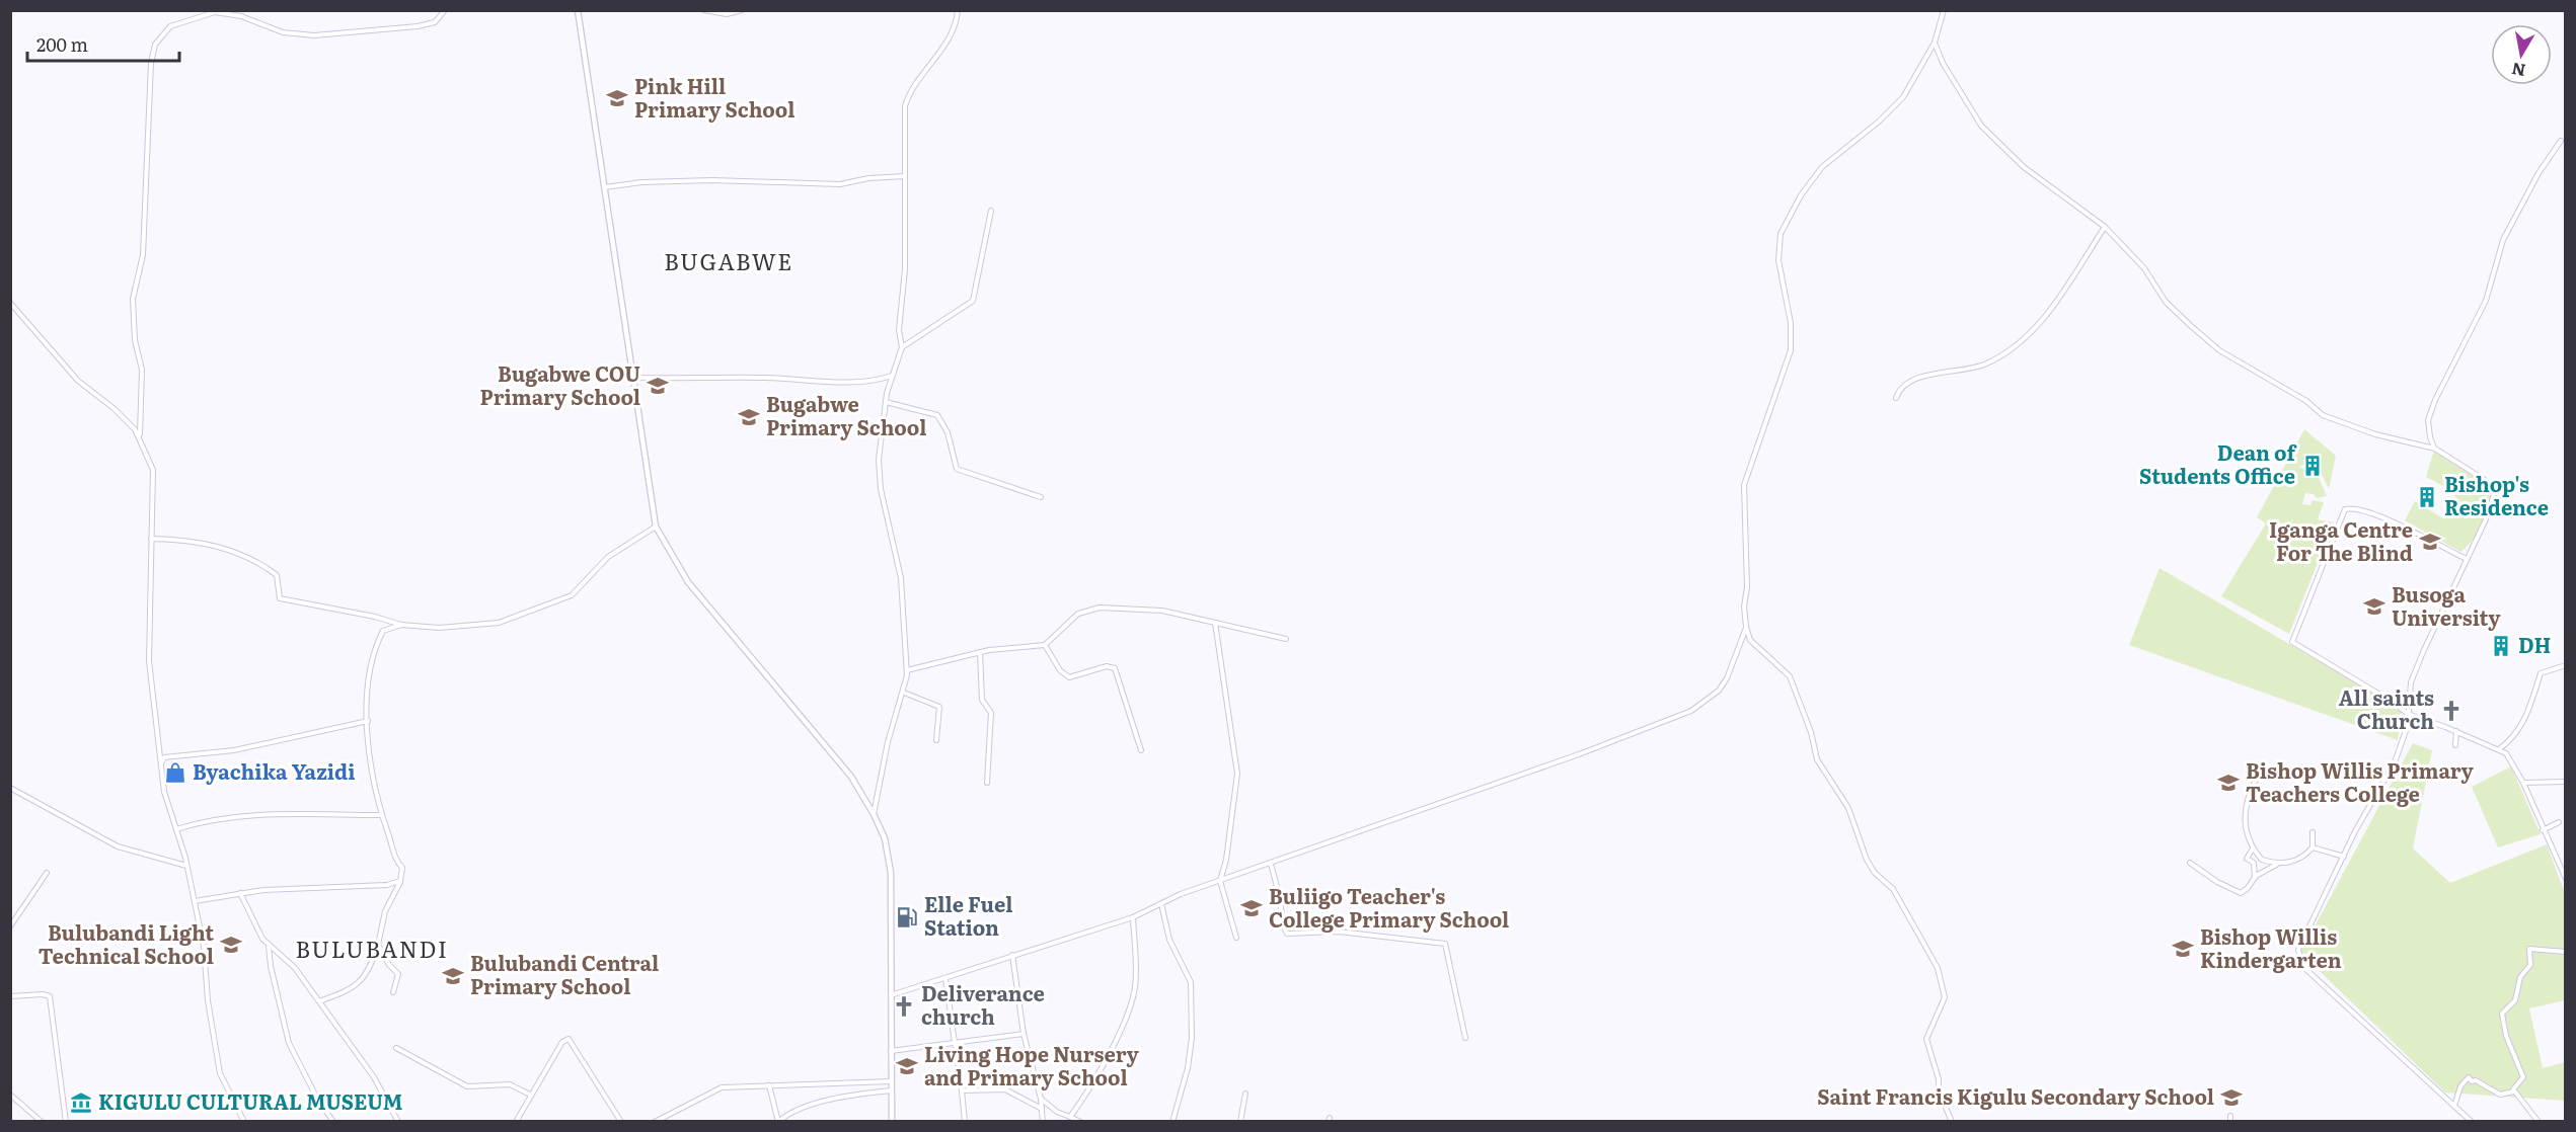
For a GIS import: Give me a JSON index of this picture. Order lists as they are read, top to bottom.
{
  "districts": ["BUGABWE", "BULUBANDI"],
  "places": {
    "school or university": [
      "Pink Hill Primary School",
      "Bugabwe COU Primary School",
      "Bugabwe Primary School",
      "Iganga Centre For The Blind",
      "Busoga University",
      "Bishop Willis Primary Teachers College",
      "Buliigo Teacher's College Primary School",
      "Bulubandi Light Technical School",
      "Bishop Willis Kindergarten",
      "Bulubandi Central Primary School",
      "Living Hope Nursery and Primary School",
      "Saint Francis Kigulu Secondary School"
    ],
    "building": ["Dean of Students Office", "Bishop's Residence", "DH"],
    "church": ["All saints Church", "Deliverance church"],
    "shop": ["Byachika Yazidi"],
    "fuel station": ["Elle Fuel Station"],
    "museum": ["KIGULU CULTURAL MUSEUM"]
  },
  "scale_bar": "200 m",
  "north": "bottom"
}
